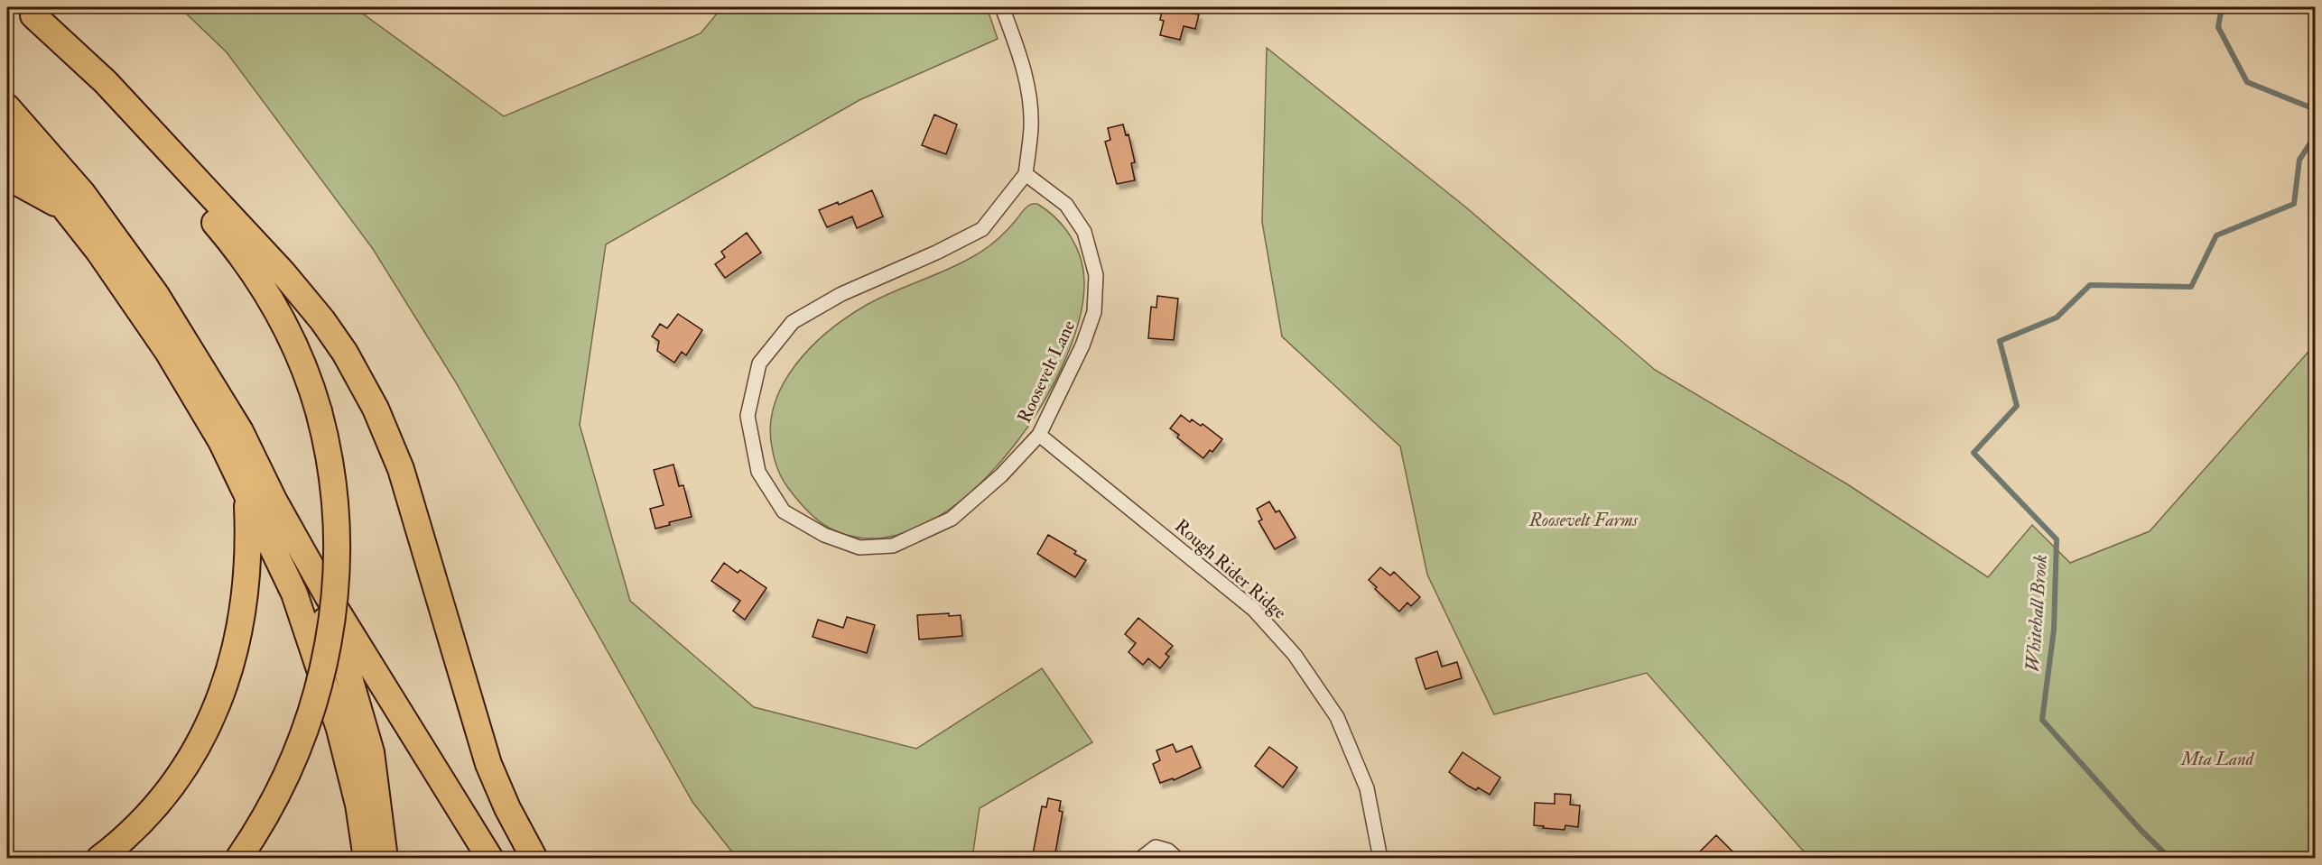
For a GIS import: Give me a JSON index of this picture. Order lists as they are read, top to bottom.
{
  "streets": {
    "street": ["Roosevelt Lane", "Rough Rider Ridge"]
  },
  "crossings": [
    ["Roosevelt Lane", "Rough Rider Ridge"]
  ],
  "water": ["Whitehall Brook"],
  "parks": ["Roosevelt Farms", "Mta Land"]
}
